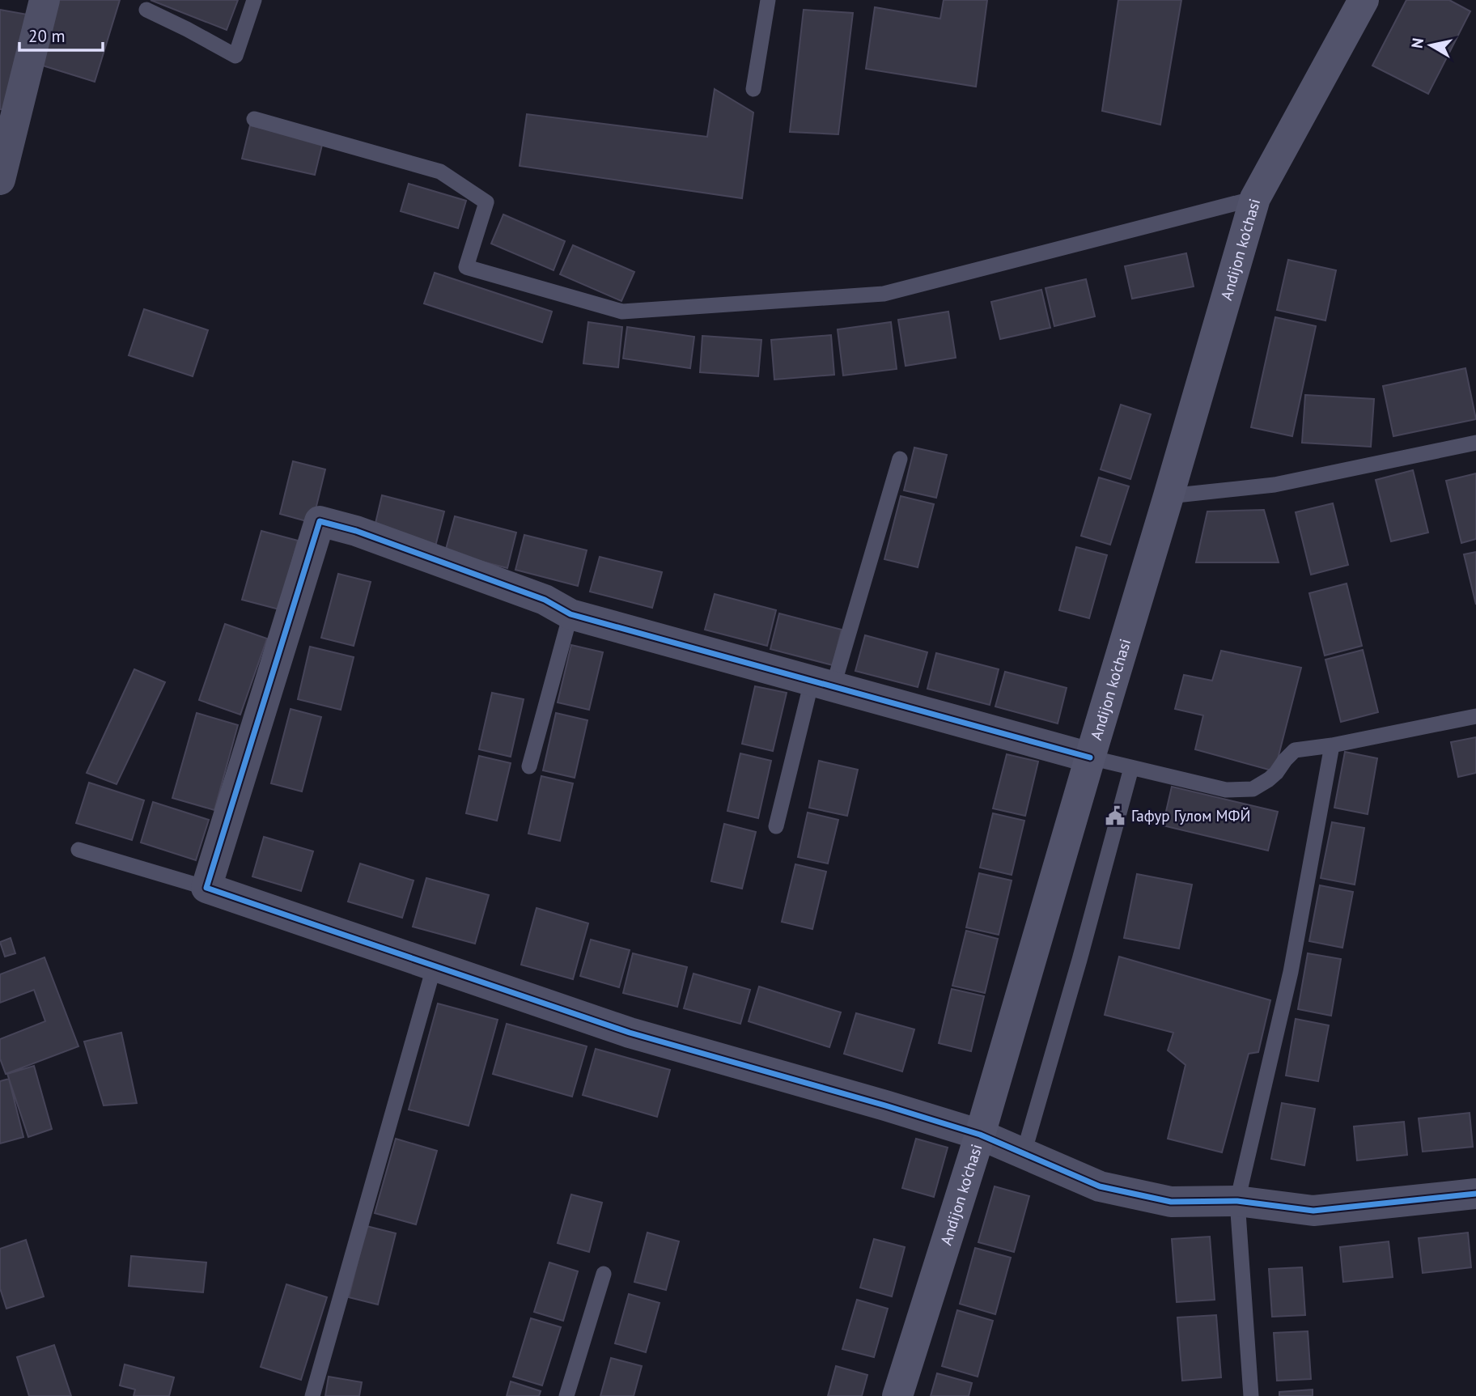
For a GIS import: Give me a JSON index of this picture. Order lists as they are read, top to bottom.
{
  "streets": {
    "street": ["Andijon ko'chasi"]
  },
  "places": {
    "public building": ["Гафур Гулом МФЙ"]
  },
  "scale_bar": "20 m",
  "north": "left"
}
